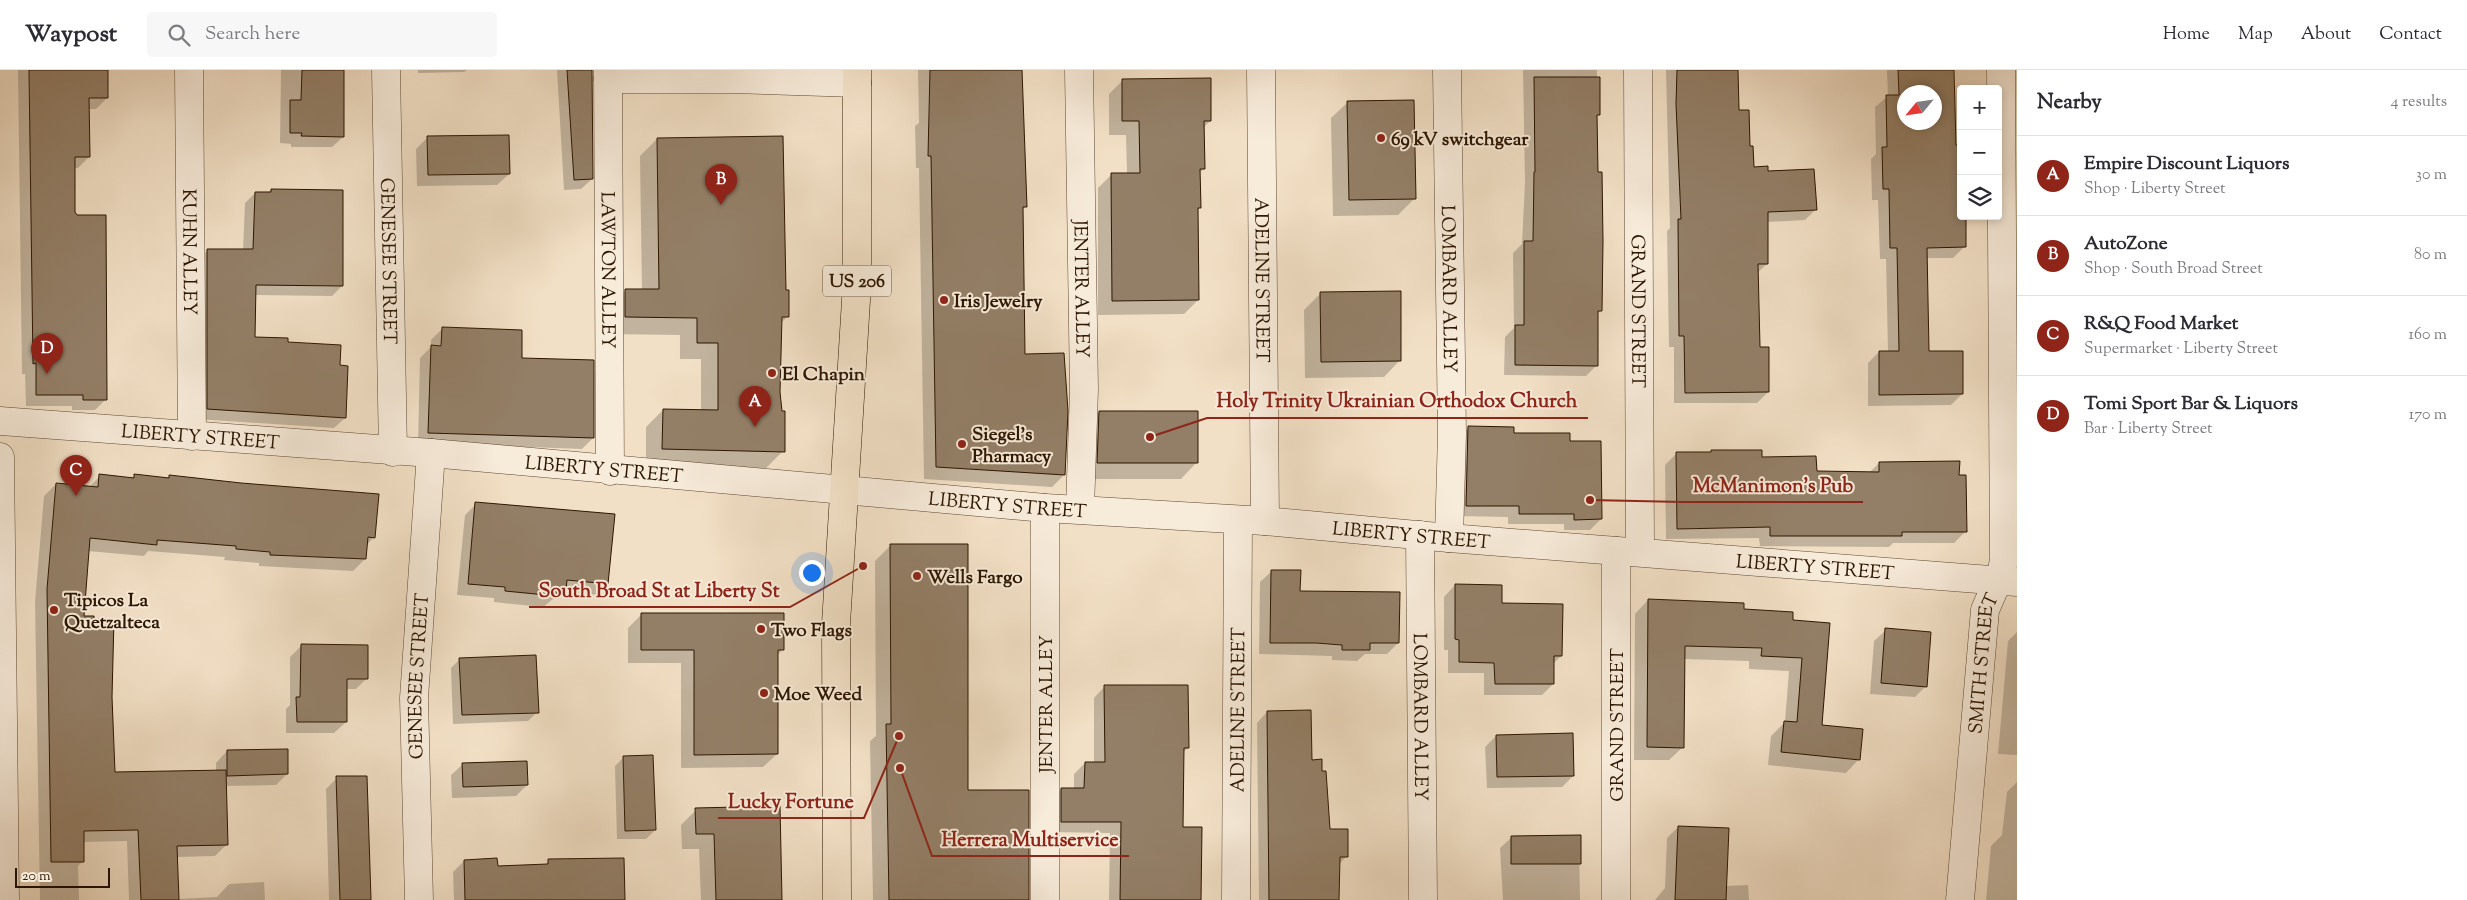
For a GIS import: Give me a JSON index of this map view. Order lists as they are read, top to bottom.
{
  "streets": {
    "main road": ["US 206"],
    "street": [
      "KUHN ALLEY",
      "GENESEE STREET",
      "LAWTON ALLEY",
      "ADELINE STREET",
      "JENTER ALLEY",
      "LOMBARD ALLEY",
      "GRAND STREET",
      "LIBERTY STREET",
      "SMITH STREET"
    ]
  },
  "crossings": [
    ["KUHN ALLEY", "LIBERTY STREET"],
    ["GENESEE STREET", "LIBERTY STREET"],
    ["LAWTON ALLEY", "LIBERTY STREET"],
    ["ADELINE STREET", "LIBERTY STREET"],
    ["US 206", "LIBERTY STREET"],
    ["JENTER ALLEY", "LIBERTY STREET"],
    ["LOMBARD ALLEY", "LIBERTY STREET"],
    ["GRAND STREET", "LIBERTY STREET"],
    ["LIBERTY STREET", "SMITH STREET"]
  ],
  "places": [
    "69 kV switchgear",
    "Iris Jewelry",
    "El Chapin",
    "Holy Trinity Ukrainian Orthodox Church",
    "Siegel's Pharmacy",
    "McManimon's Pub",
    "South Broad St at Liberty St",
    "Wells Fargo",
    "Tipicos La Quetzalteca",
    "Two Flags",
    "Moe Weed",
    "Lucky Fortune",
    "Herrera Multiservice"
  ],
  "scale_bar": "20 m",
  "north": "bottom left",
  "page": {
    "header": "Waypost",
    "search": "Search here",
    "nav": [
      "Home",
      "Map",
      "About",
      "Contact"
    ],
    "heading": ["Nearby", "4 results"],
    "map_buttons": ["+", "−"],
    "list": [
      {
        "mark": "A",
        "name": "Empire Discount Liquors",
        "note": "Shop · Liberty Street",
        "value": "30 m"
      },
      {
        "mark": "B",
        "name": "AutoZone",
        "note": "Shop · South Broad Street",
        "value": "80 m"
      },
      {
        "mark": "C",
        "name": "R&Q Food Market",
        "note": "Supermarket · Liberty Street",
        "value": "160 m"
      },
      {
        "mark": "D",
        "name": "Tomi Sport Bar & Liquors",
        "note": "Bar · Liberty Street",
        "value": "170 m"
      }
    ],
    "pins": [
      "B",
      "D",
      "A",
      "C"
    ],
    "scale": "20 m"
  }
}
